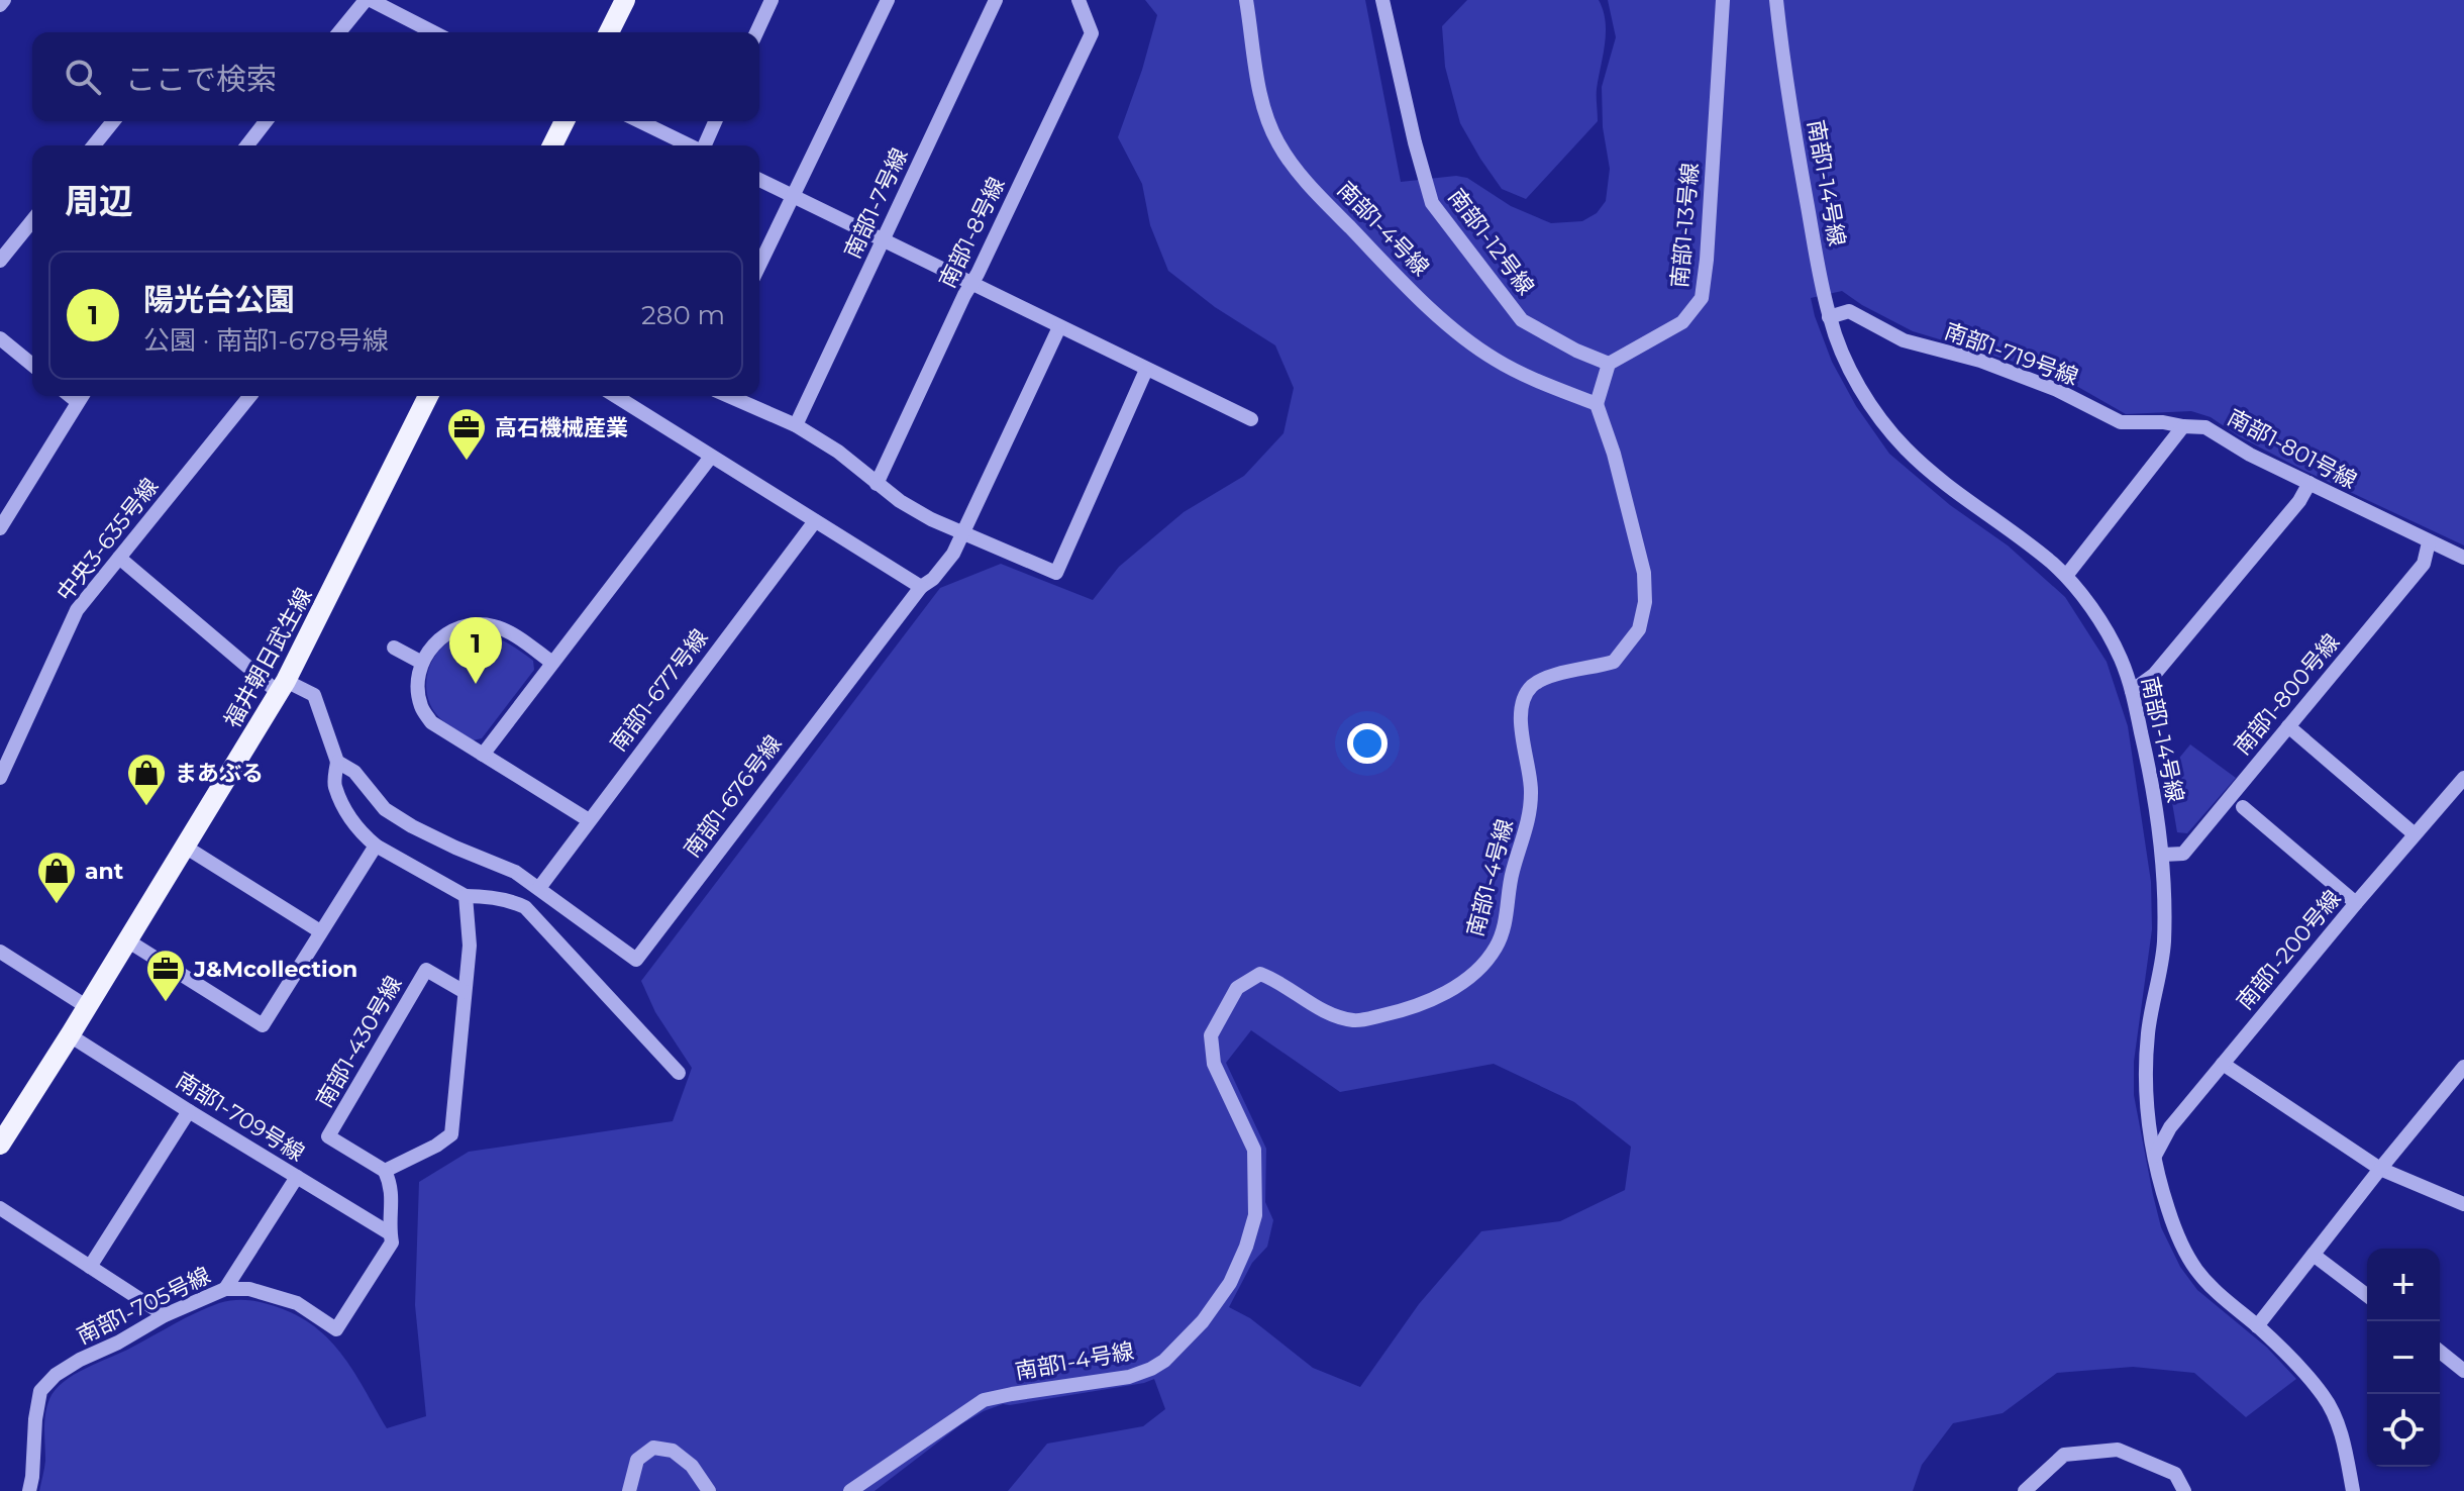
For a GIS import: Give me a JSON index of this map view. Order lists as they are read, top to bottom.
{
  "streets": {
    "main road": ["福井朝日武生線"],
    "street": [
      "南部1-14号線",
      "南部1-7号線",
      "南部1-13号線",
      "南部1-4号線",
      "南部1-8号線",
      "南部1-12号線",
      "南部1-719号線",
      "南部1-801号線",
      "中央3-635号線",
      "南部1-677号線",
      "南部1-800号線",
      "南部1-676号線",
      "南部1-200号線",
      "南部1-430号線",
      "南部1-709号線",
      "南部1-705号線"
    ]
  },
  "crossings": [
    ["南部1-14号線", "南部1-719号線"],
    ["南部1-14号線", "南部1-800号線"],
    ["南部1-14号線", "南部1-200号線"],
    ["南部1-13号線", "南部1-12号線"],
    ["南部1-719号線", "南部1-801号線"],
    ["南部1-801号線", "南部1-800号線"],
    ["中央3-635号線", "南部1-676号線"],
    ["福井朝日武生線", "南部1-676号線"],
    ["福井朝日武生線", "南部1-709号線"],
    ["南部1-677号線", "南部1-676号線"],
    ["南部1-430号線", "南部1-705号線"],
    ["南部1-709号線", "南部1-705号線"]
  ],
  "places": {
    "office": ["高石機械産業", "J&Mcollection"],
    "shop": ["まあぶる", "ant"]
  },
  "page": {
    "search": "ここで検索",
    "heading": "周辺",
    "list": [
      {
        "mark": "1",
        "name": "陽光台公園",
        "note": "公園 · 南部1-678号線",
        "value": "280 m"
      }
    ],
    "pins": "1",
    "map_buttons": ["+", "−"]
  }
}
